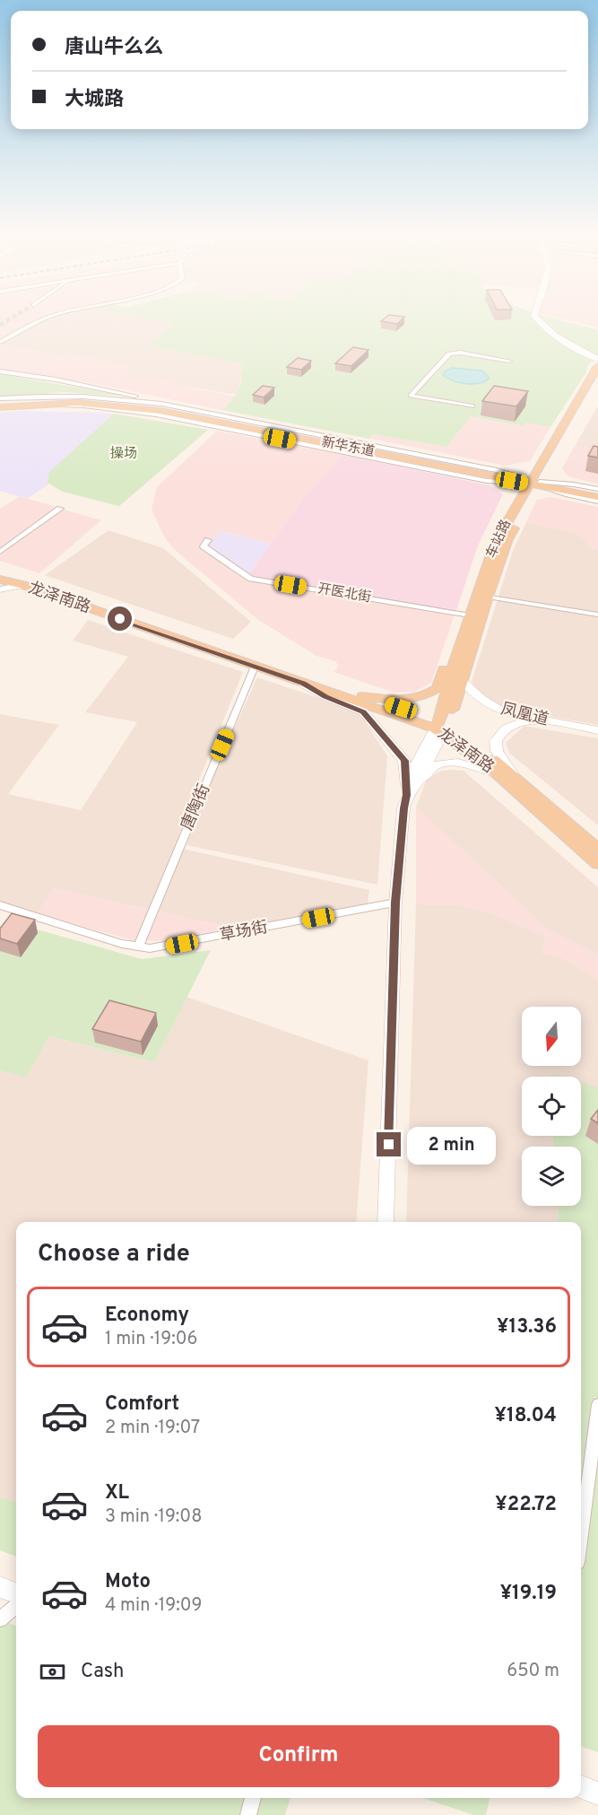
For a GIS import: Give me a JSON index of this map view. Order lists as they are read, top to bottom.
{
  "streets": {
    "main road": ["新华东道", "车站路", "龙泽南路"],
    "street": [
      "开医北街",
      "凤凰道",
      "唐陶街",
      "草场街"
    ]
  },
  "crossings": [
    ["新华东道", "车站路"],
    ["车站路", "开医北街"],
    ["车站路", "龙泽南路"],
    ["车站路", "凤凰道"],
    ["龙泽南路", "唐陶街"],
    ["唐陶街", "草场街"]
  ],
  "parks": ["操场"],
  "north": "bottom",
  "page": {
    "banner": ["唐山牛么么", "大城路"],
    "bubble": "2 min",
    "heading": "Choose a ride",
    "list": [
      {
        "name": "Economy",
        "note": "1 min · 19:06",
        "value": "¥13.36"
      },
      {
        "name": "Comfort",
        "note": "2 min · 19:07",
        "value": "¥18.04"
      },
      {
        "name": "XL",
        "note": "3 min · 19:08",
        "value": "¥22.72"
      },
      {
        "name": "Moto",
        "note": "4 min · 19:09",
        "value": "¥19.19"
      }
    ],
    "pay": ["Cash", "650 m"],
    "buttons": "Confirm"
  }
}
